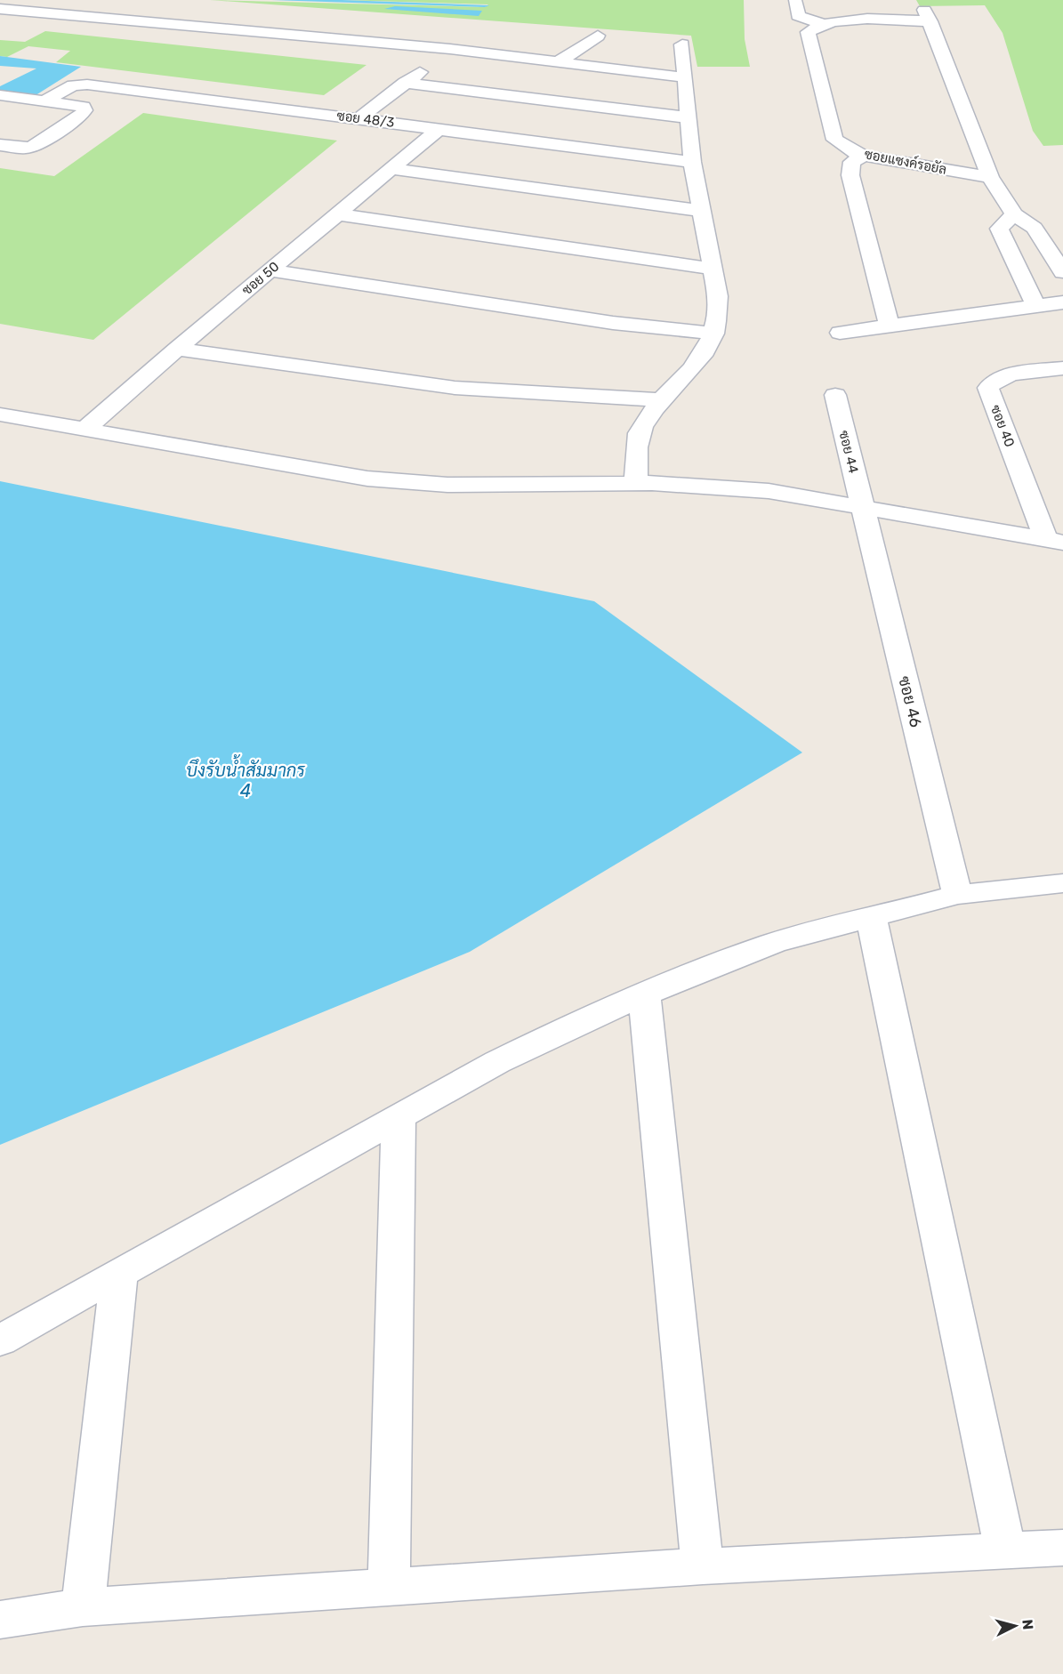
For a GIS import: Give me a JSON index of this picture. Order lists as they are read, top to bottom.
{
  "streets": {
    "street": [
      "ซอย 48/3",
      "ซอยแซงค์รอยัล",
      "ซอย 50",
      "ซอย 40",
      "ซอย 44",
      "ซอย 46"
    ]
  },
  "crossings": [
    ["ซอย 48/3", "ซอย 50"],
    ["ซอย 44", "ซอย 46"]
  ],
  "water": ["บึงรับน้ำสัมมากร 4"],
  "north": "right"
}
